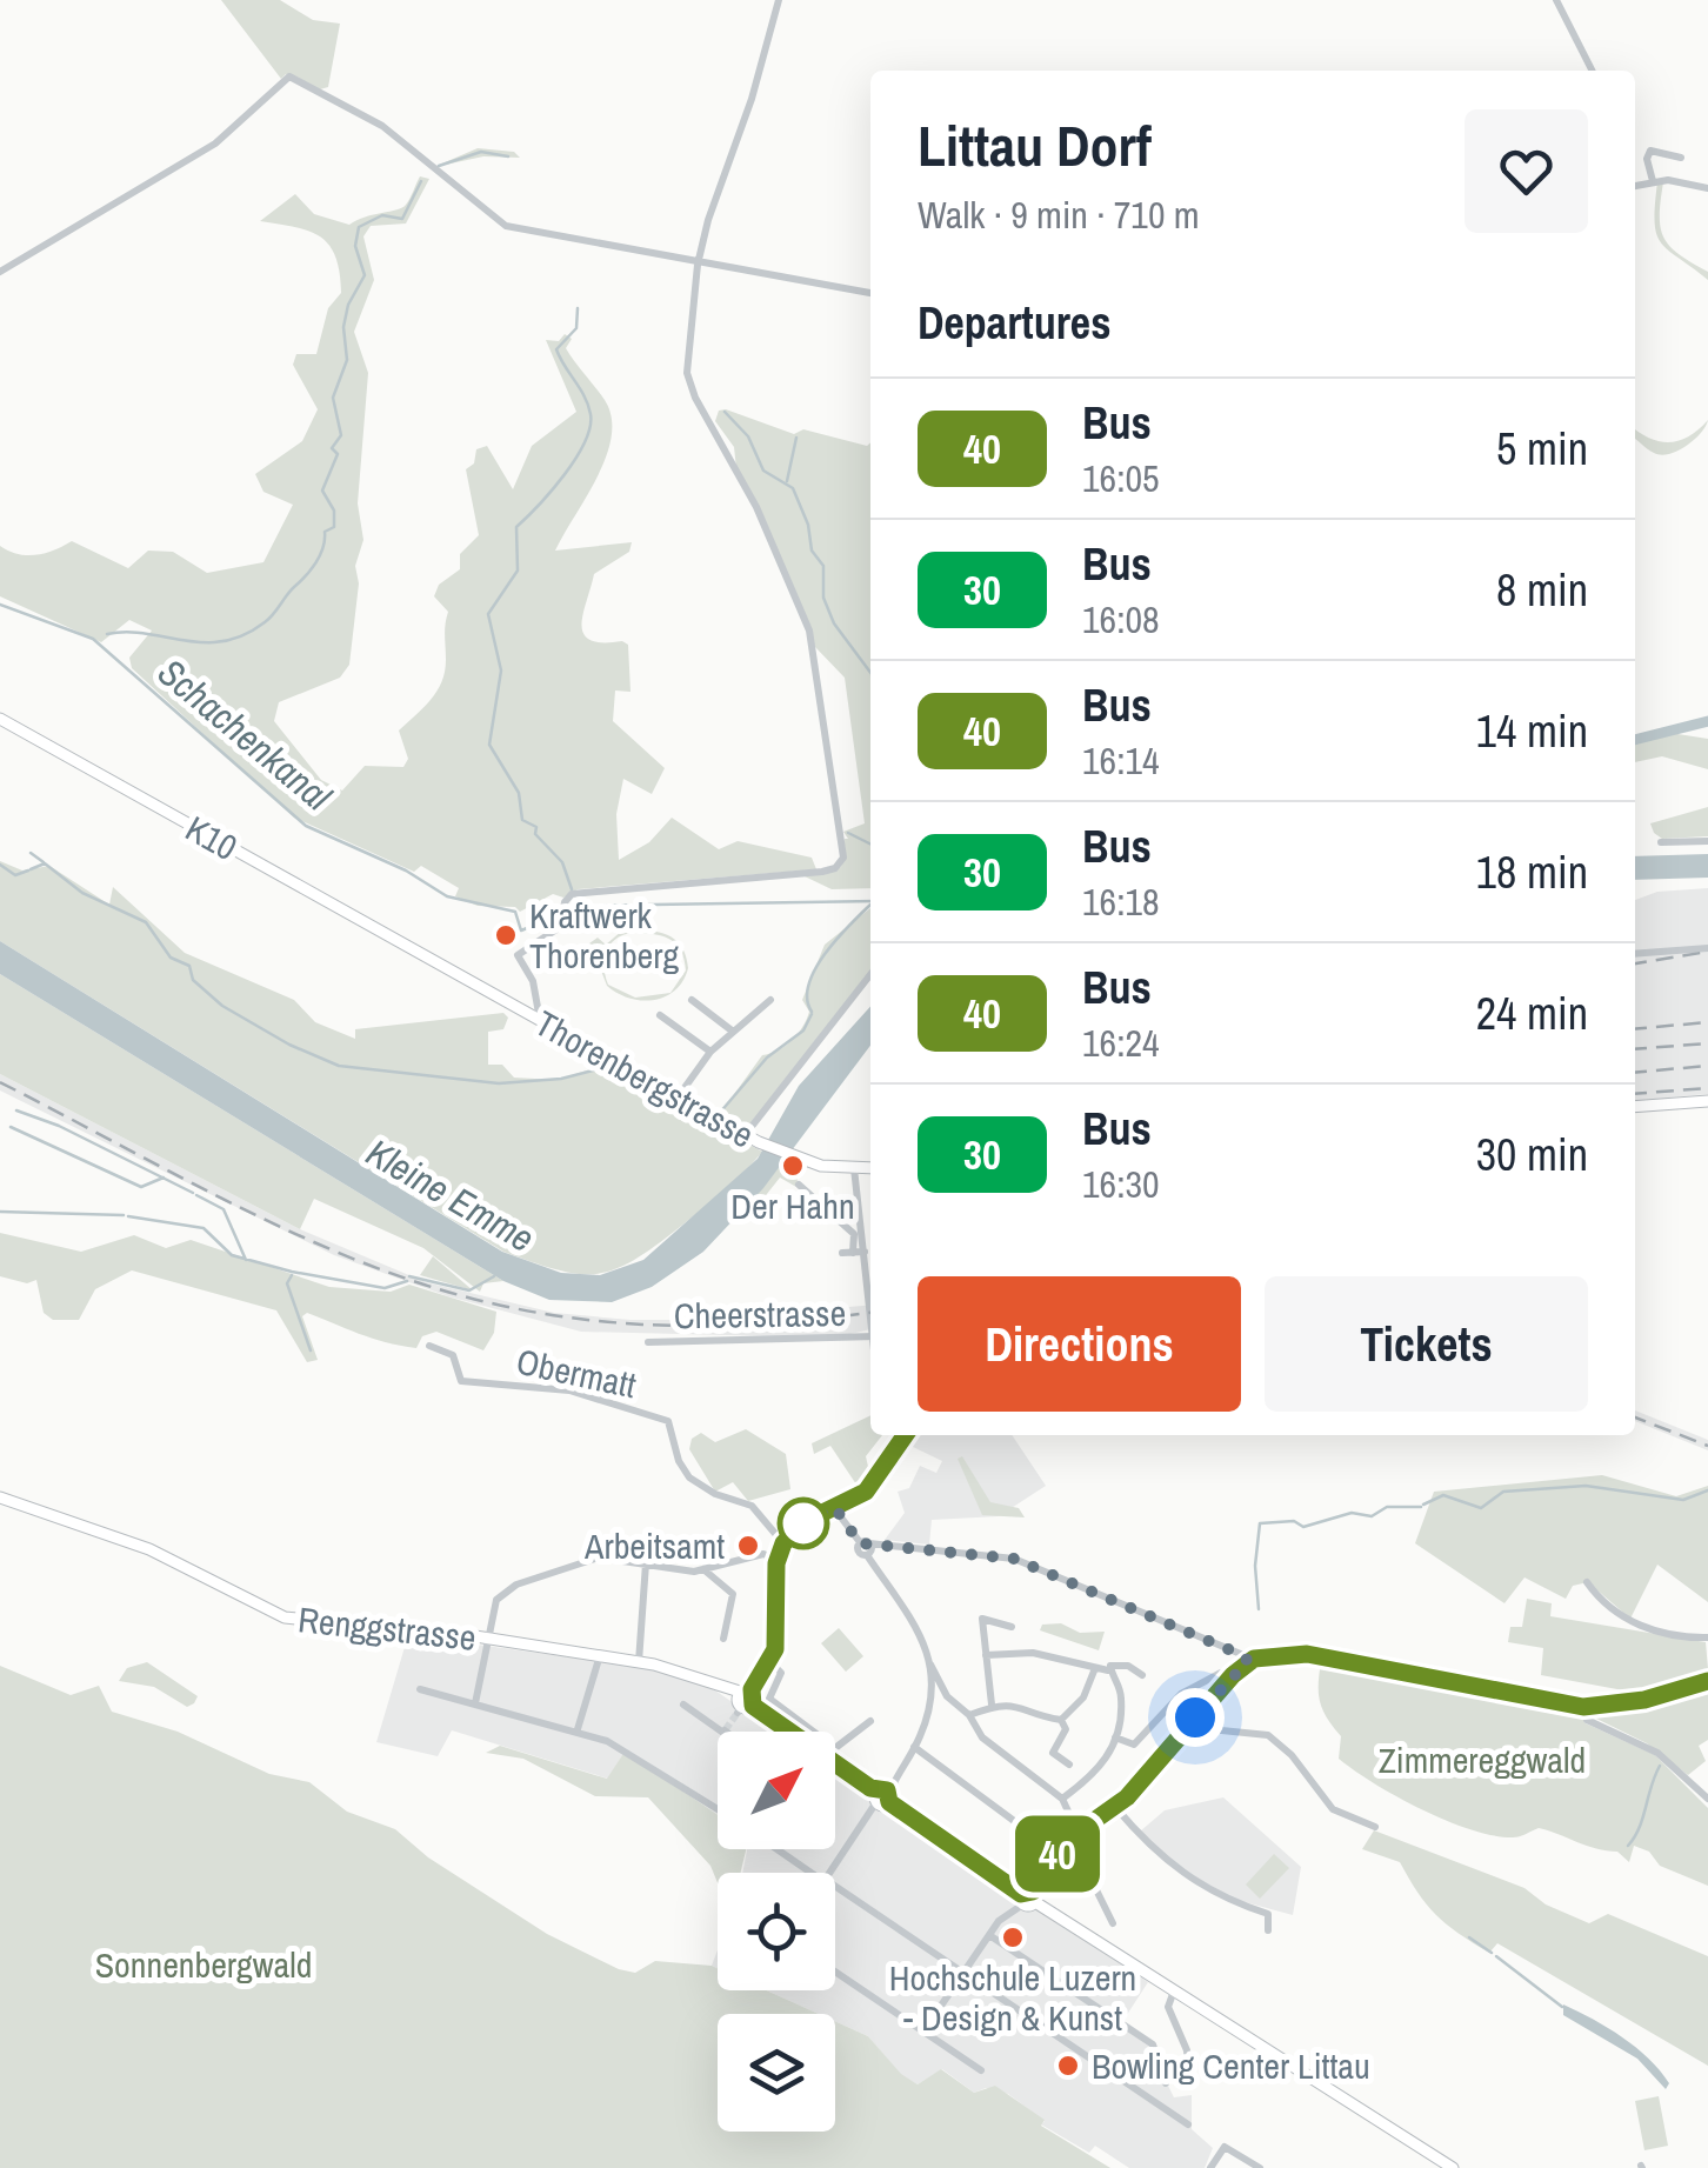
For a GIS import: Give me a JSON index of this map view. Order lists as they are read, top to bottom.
{
  "streets": {
    "main road": ["K10", "Thorenbergstrasse", "Renggstrasse"],
    "street": ["Cheerstrasse", "Obermatt"]
  },
  "crossings": [
    ["K10", "Thorenbergstrasse"],
    ["Thorenbergstrasse", "Cheerstrasse"]
  ],
  "water": ["Schachenkanal", "Kleine Emme"],
  "parks": ["Zimmereggwald", "Sonnenbergwald"],
  "places": [
    "Kraftwerk Thorenberg",
    "Der Hahn",
    "Arbeitsamt",
    "Hochschule Luzern - Design & Kunst",
    "Bowling Center Littau"
  ],
  "lines": ["bus line 40"],
  "north": "top right",
  "page": {
    "on_map": "40",
    "heading": [
      ["Littau Dorf", "Walk · 9 min · 710 m"],
      "Departures"
    ],
    "list": [
      {
        "mark": "40",
        "name": "Bus",
        "note": "16:05",
        "value": "5 min"
      },
      {
        "mark": "30",
        "name": "Bus",
        "note": "16:08",
        "value": "8 min"
      },
      {
        "mark": "40",
        "name": "Bus",
        "note": "16:14",
        "value": "14 min"
      },
      {
        "mark": "30",
        "name": "Bus",
        "note": "16:18",
        "value": "18 min"
      },
      {
        "mark": "40",
        "name": "Bus",
        "note": "16:24",
        "value": "24 min"
      },
      {
        "mark": "30",
        "name": "Bus",
        "note": "16:30",
        "value": "30 min"
      }
    ],
    "buttons": ["Directions", "Tickets"]
  }
}
